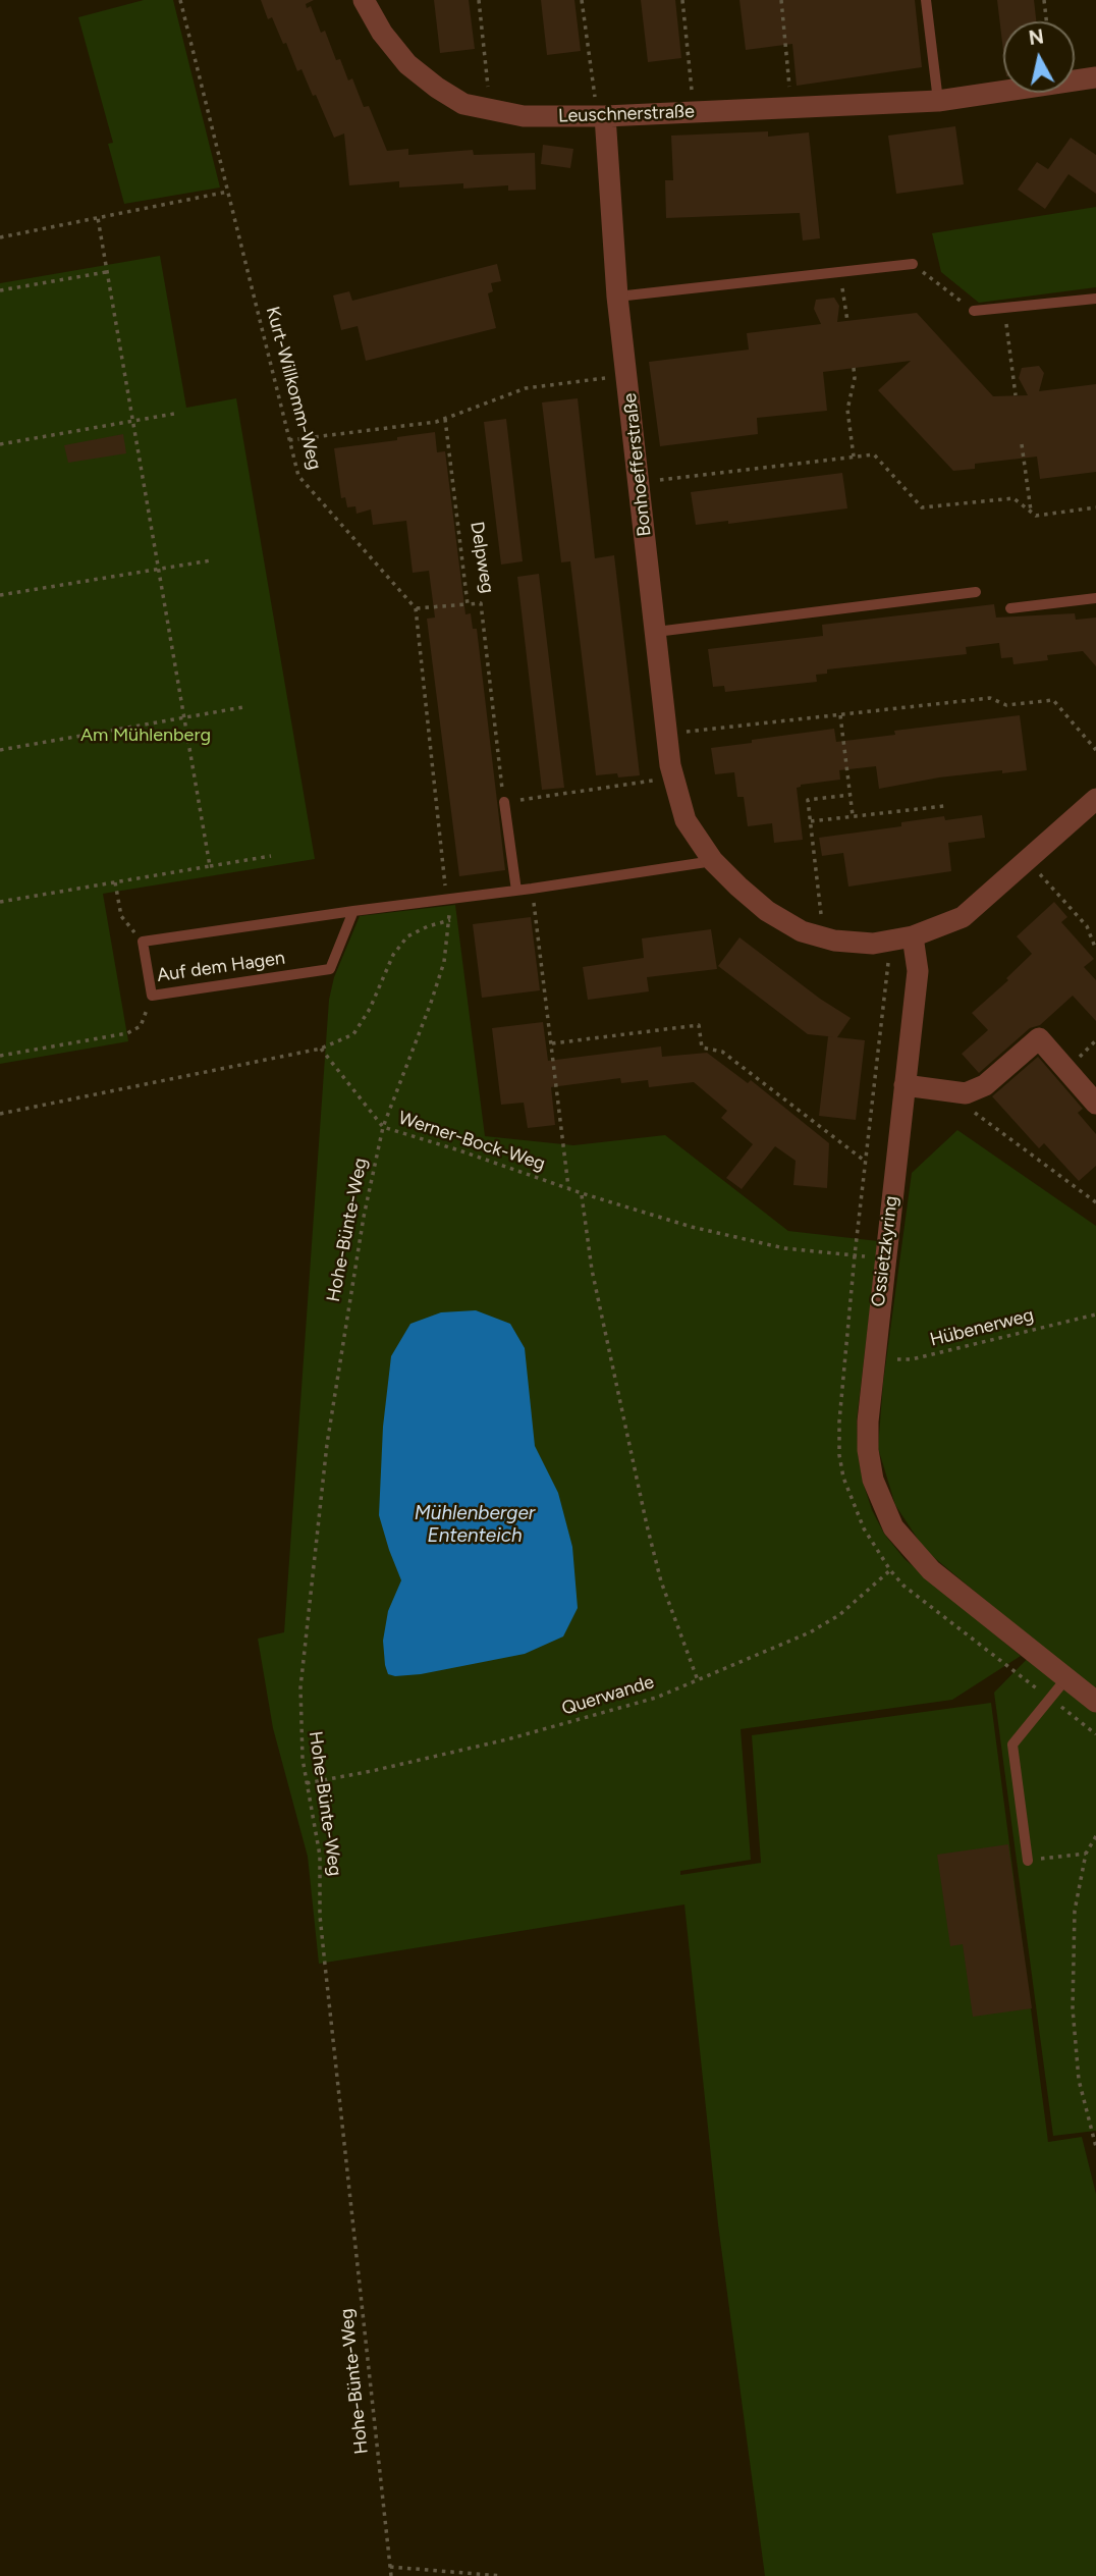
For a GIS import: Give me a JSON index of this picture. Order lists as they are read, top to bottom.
{
  "streets": {
    "street": ["Leuschnerstraße", "Bonhoefferstraße", "Ossietzkyring"],
    "lane": ["Auf dem Hagen"],
    "path": [
      "Kurt-Willkomm-Weg",
      "Delpweg",
      "Werner-Bock-Weg",
      "Hohe-Bünte-Weg",
      "Hübenerweg",
      "Querwande"
    ]
  },
  "crossings": [
    ["Leuschnerstraße", "Bonhoefferstraße"],
    ["Bonhoefferstraße", "Ossietzkyring"],
    ["Werner-Bock-Weg", "Hohe-Bünte-Weg"],
    ["Werner-Bock-Weg", "Ossietzkyring"],
    ["Hohe-Bünte-Weg", "Querwande"],
    ["Ossietzkyring", "Hübenerweg"]
  ],
  "water": ["Mühlenberger Ententeich"],
  "parks": ["Am Mühlenberg"],
  "north": "top"
}
